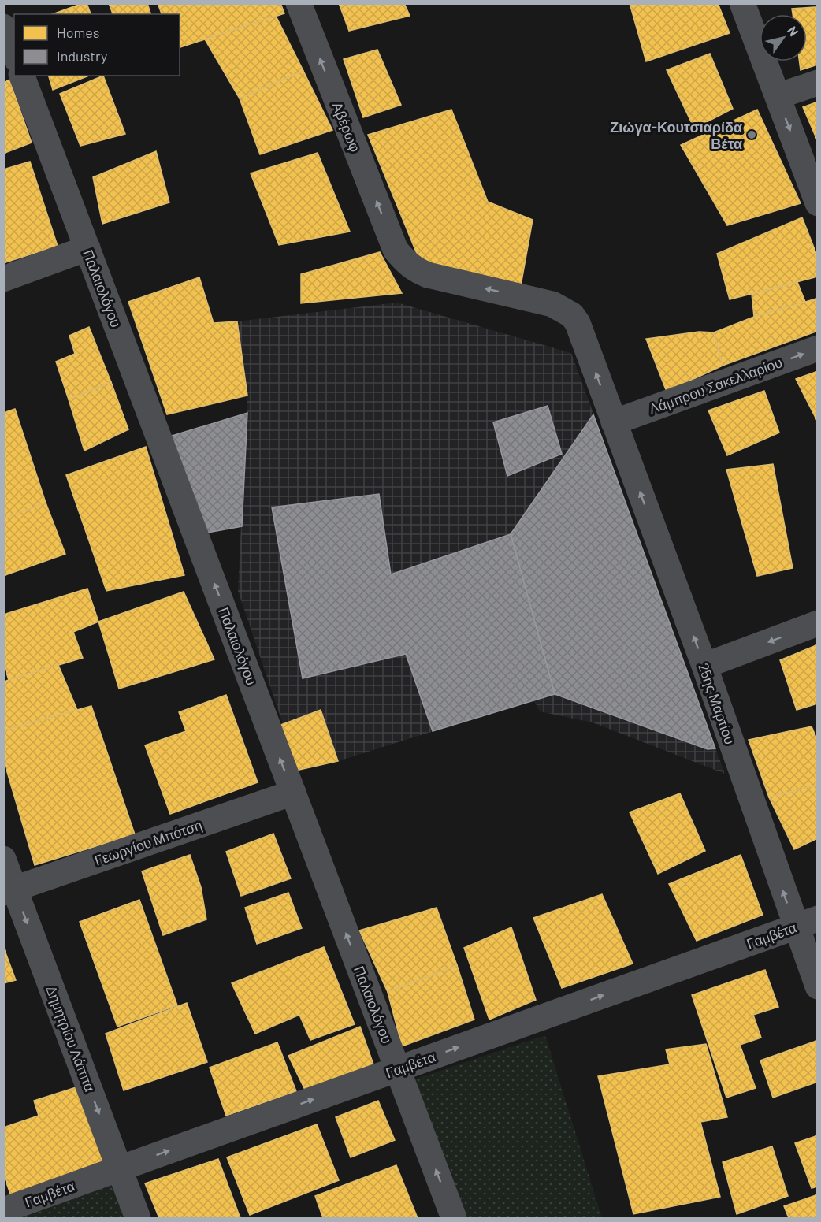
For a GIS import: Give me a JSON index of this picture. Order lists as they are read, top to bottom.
{
  "streets": {
    "street": [
      "Αβέρωφ",
      "Παλαιολόγου",
      "Λάμπρου Σακελλαρίου",
      "25ης Μαρτίου",
      "Γεωργίου Μπότση",
      "Γαμβέτα",
      "Δημητρίου Λάππα"
    ]
  },
  "crossings": [
    ["Αβέρωφ", "25ης Μαρτίου"],
    ["Παλαιολόγου", "Γεωργίου Μπότση"],
    ["Παλαιολόγου", "Γαμβέτα"],
    ["Λάμπρου Σακελλαρίου", "25ης Μαρτίου"],
    ["25ης Μαρτίου", "Γαμβέτα"],
    ["Γεωργίου Μπότση", "Δημητρίου Λάππα"],
    ["Γαμβέτα", "Δημητρίου Λάππα"]
  ],
  "one_way": [
    "Αβέρωφ",
    "Παλαιολόγου",
    "Λάμπρου Σακελλαρίου",
    "25ης Μαρτίου",
    "Γαμβέτα",
    "Δημητρίου Λάππα"
  ],
  "places": ["Ζιώγα-Κουτσιαρίδα Βέτα"],
  "legend": ["Homes", "Industry"],
  "north": "top right"
}
